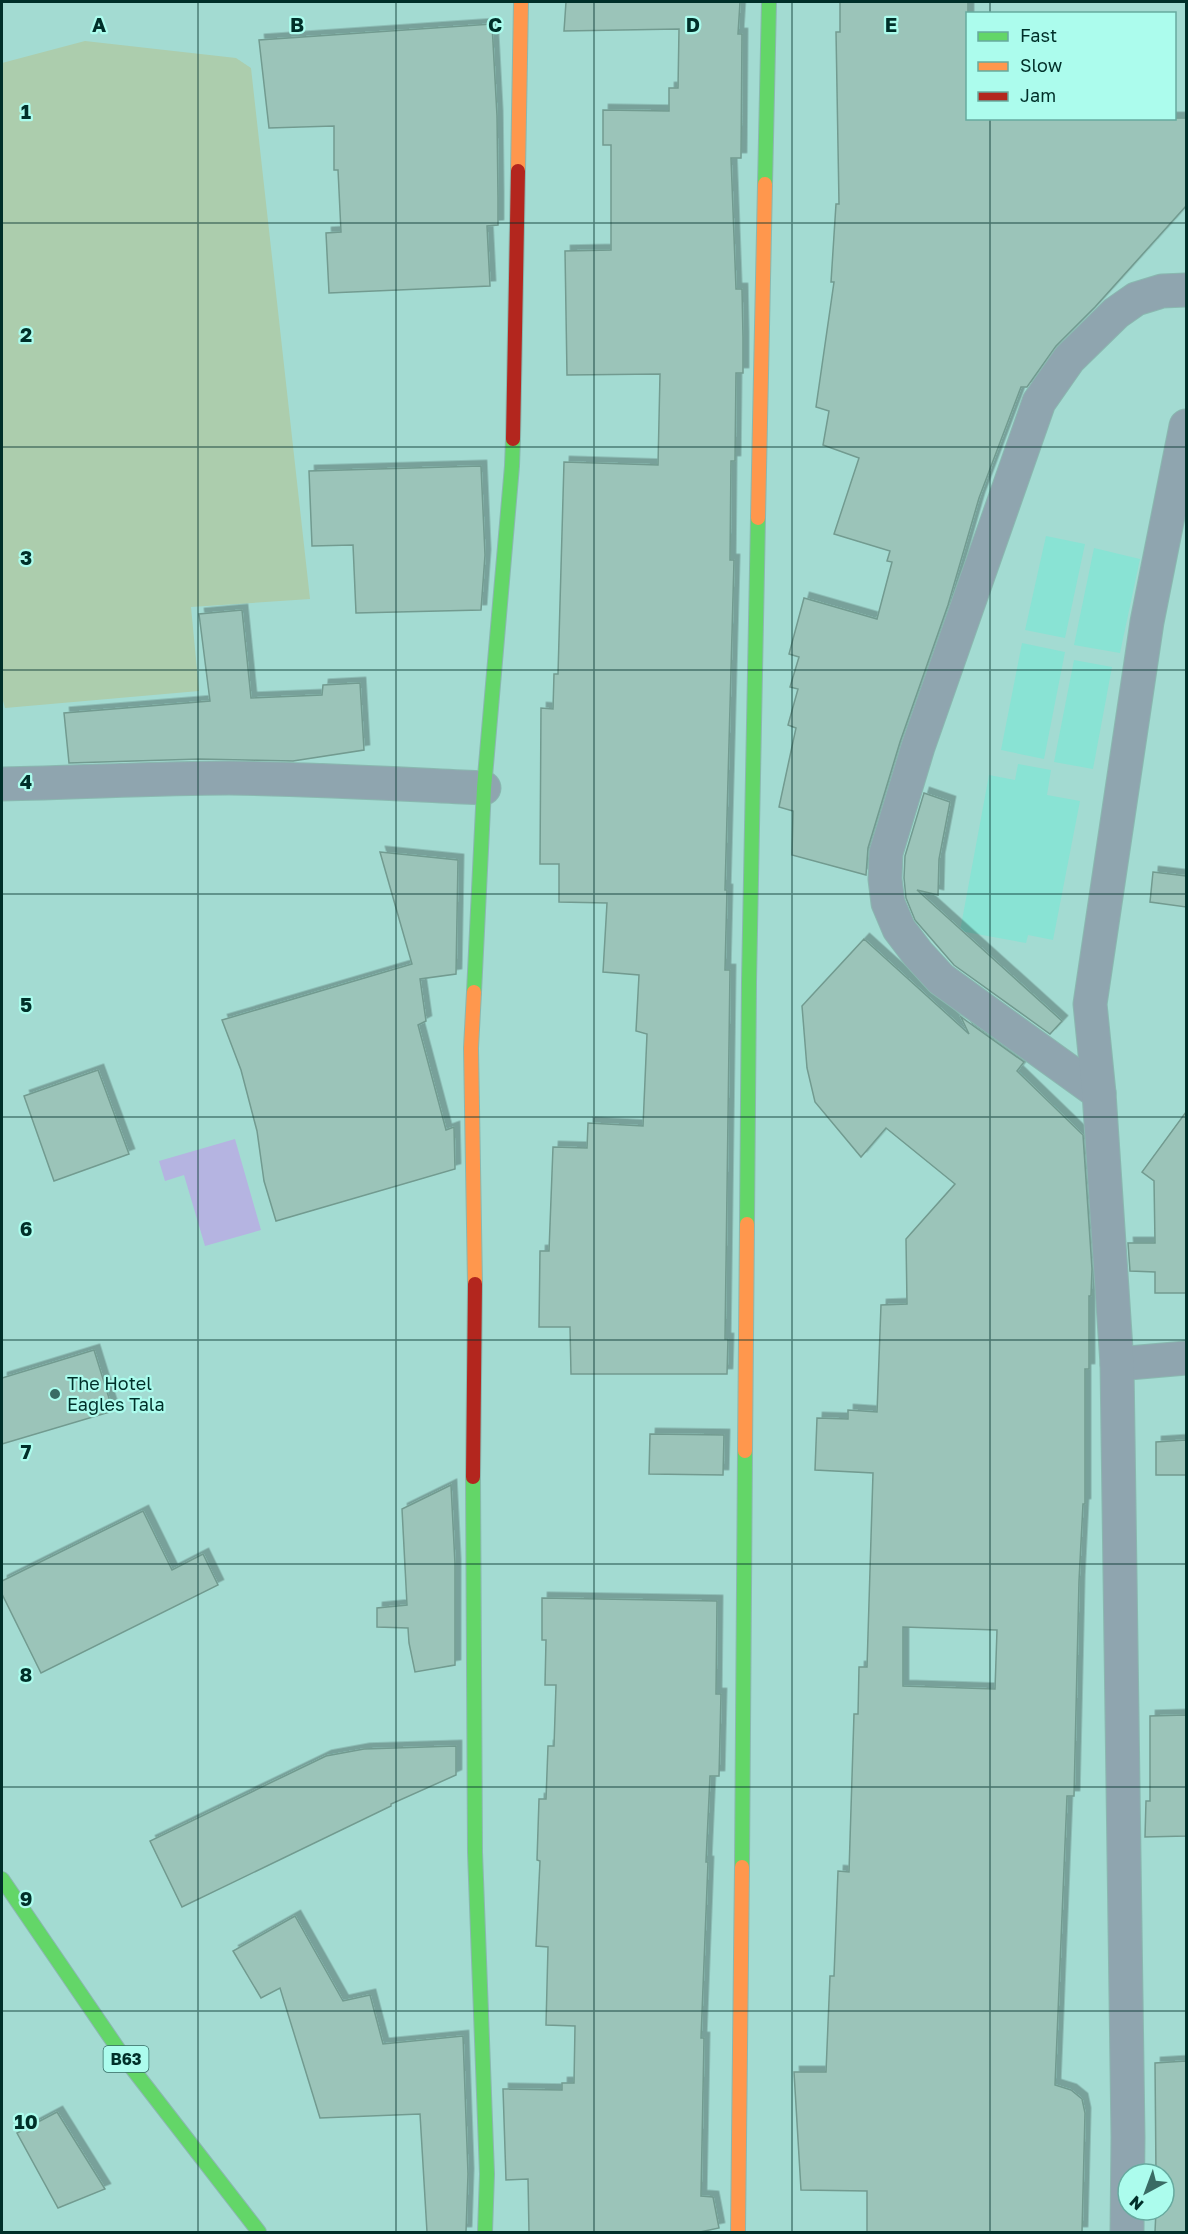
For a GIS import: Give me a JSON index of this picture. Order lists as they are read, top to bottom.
{
  "streets": {
    "main road": ["B63"]
  },
  "places": ["The Hotel Eagles Tala"],
  "legend": ["Fast", "Slow", "Jam"],
  "north": "bottom left",
  "grid": {
    "columns": [
      "A",
      "B",
      "C",
      "D",
      "E"
    ],
    "rows": [
      "1",
      "2",
      "3",
      "4",
      "5",
      "6",
      "7",
      "8",
      "9",
      "10"
    ]
  }
}
